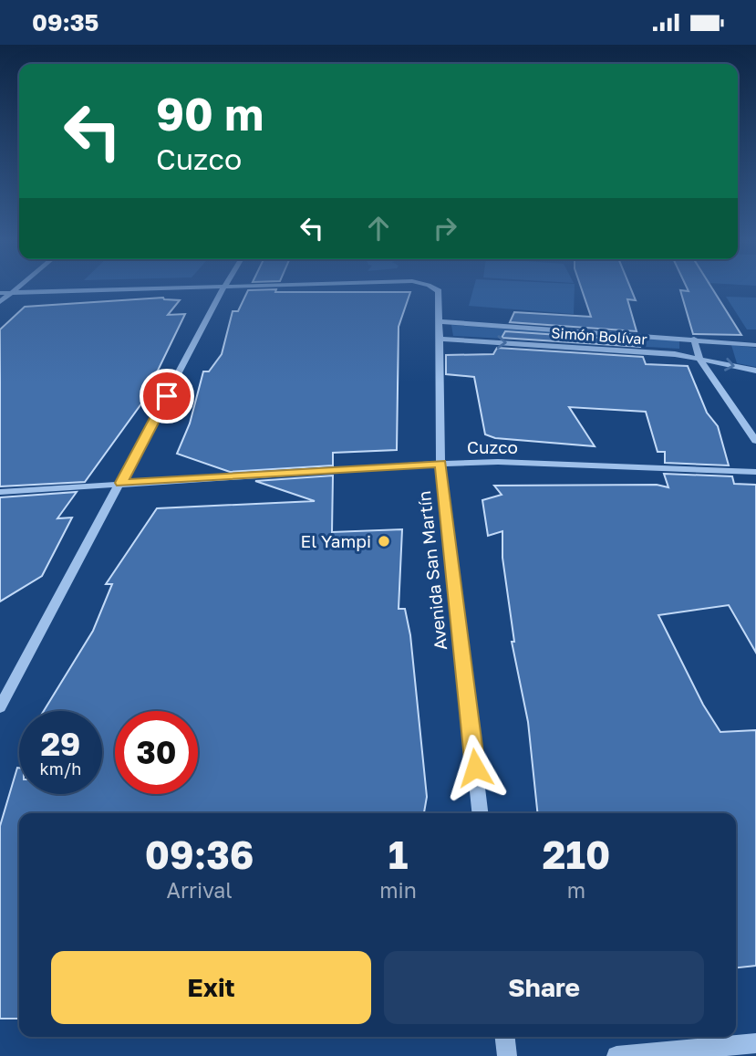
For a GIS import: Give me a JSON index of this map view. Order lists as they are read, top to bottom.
{
  "streets": {
    "street": ["Simón Bolívar", "Cuzco", "Avenida San Martín"]
  },
  "crossings": [
    ["Simón Bolívar", "Avenida San Martín"],
    ["Cuzco", "Avenida San Martín"]
  ],
  "places": ["El Yampi"],
  "page": {
    "status": "09:35",
    "turn": ["90 m", "Cuzco"],
    "speed": "29 km/h",
    "limit": "30",
    "eta": [
      "09:36",
      "Arrival",
      "1",
      "min",
      "210",
      "m"
    ],
    "buttons": ["Exit", "Share"]
  }
}
